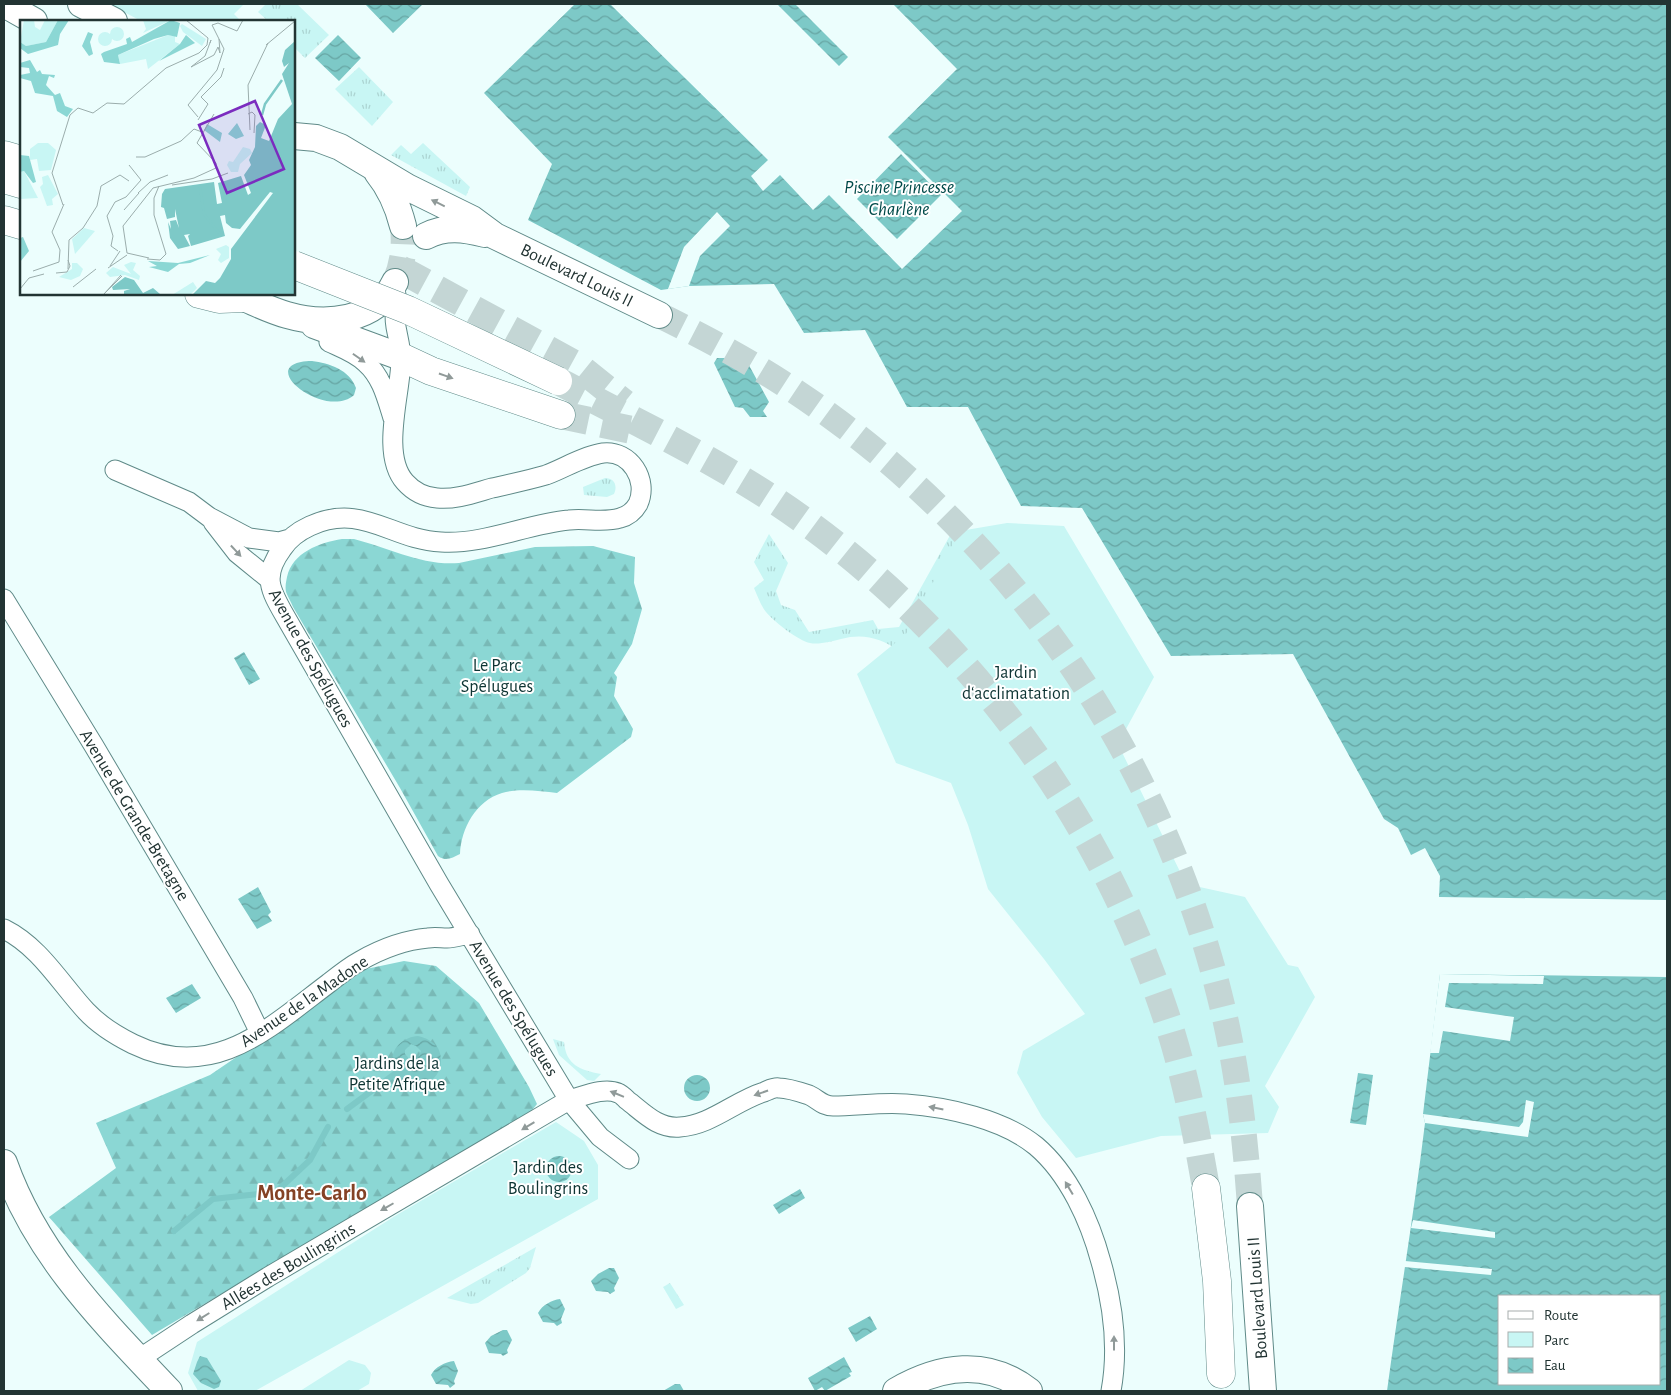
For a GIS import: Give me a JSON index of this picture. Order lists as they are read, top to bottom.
{
  "streets": {
    "main road": ["Boulevard Louis II"],
    "street": [
      "Avenue des Spélugues",
      "Avenue de Grande-Bretagne",
      "Avenue de la Madone",
      "Allées des Boulingrins"
    ]
  },
  "crossings": [
    ["Avenue des Spélugues", "Avenue de la Madone"],
    ["Avenue des Spélugues", "Allées des Boulingrins"],
    ["Avenue de Grande-Bretagne", "Avenue de la Madone"]
  ],
  "districts": ["Monte-Carlo"],
  "water": ["Piscine Princesse Charlène"],
  "parks": [
    "Le Parc Spélugues",
    "Jardin d‘acclimatation",
    "Jardins de la Petite Afrique",
    "Jardin des Boulingrins"
  ],
  "legend": ["Route", "Parc", "Eau"]
}
